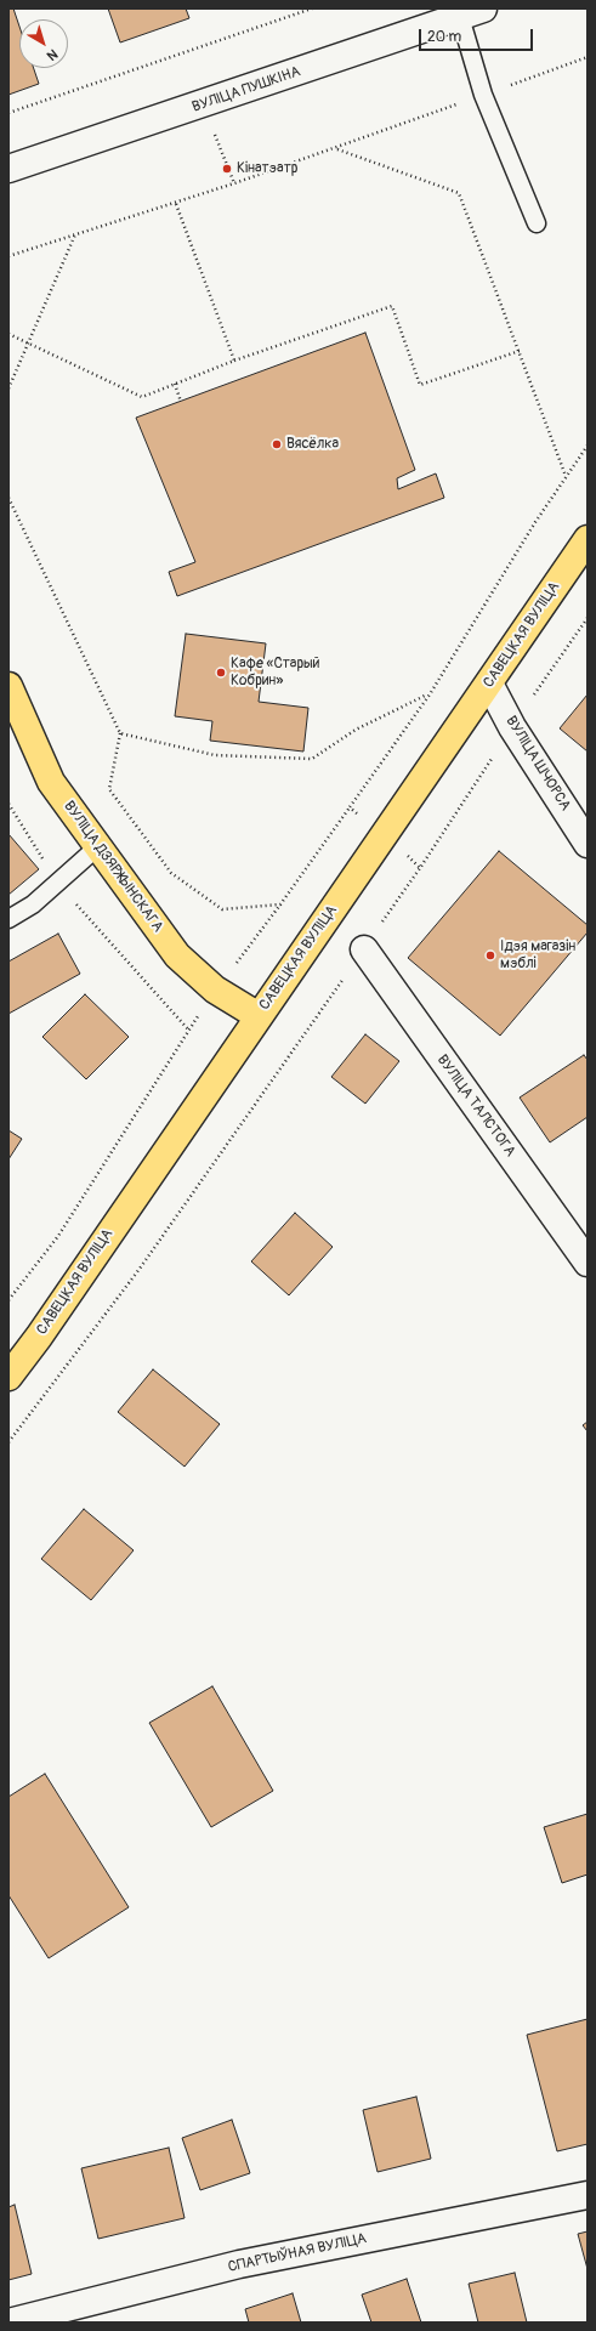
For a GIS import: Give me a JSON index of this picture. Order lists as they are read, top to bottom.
{
  "streets": {
    "main road": ["САВЕЦКАЯ ВУЛІЦА", "ВУЛІЦА ДЗЯРЖЫНСКАГА"],
    "street": [
      "ВУЛІЦА ПУШКІНА",
      "ВУЛІЦА ШЧОРСА",
      "ВУЛІЦА ТАЛСТОГА",
      "СПАРТЫЎНАЯ ВУЛІЦА"
    ]
  },
  "crossings": [
    ["САВЕЦКАЯ ВУЛІЦА", "ВУЛІЦА ШЧОРСА"],
    ["САВЕЦКАЯ ВУЛІЦА", "ВУЛІЦА ДЗЯРЖЫНСКАГА"]
  ],
  "places": [
    "Кінатэатр",
    "Вясёлка",
    "Кафе «Старый Кобрин»",
    "Ідэя магазін мэблі"
  ],
  "scale_bar": "20 m",
  "north": "bottom right"
}
